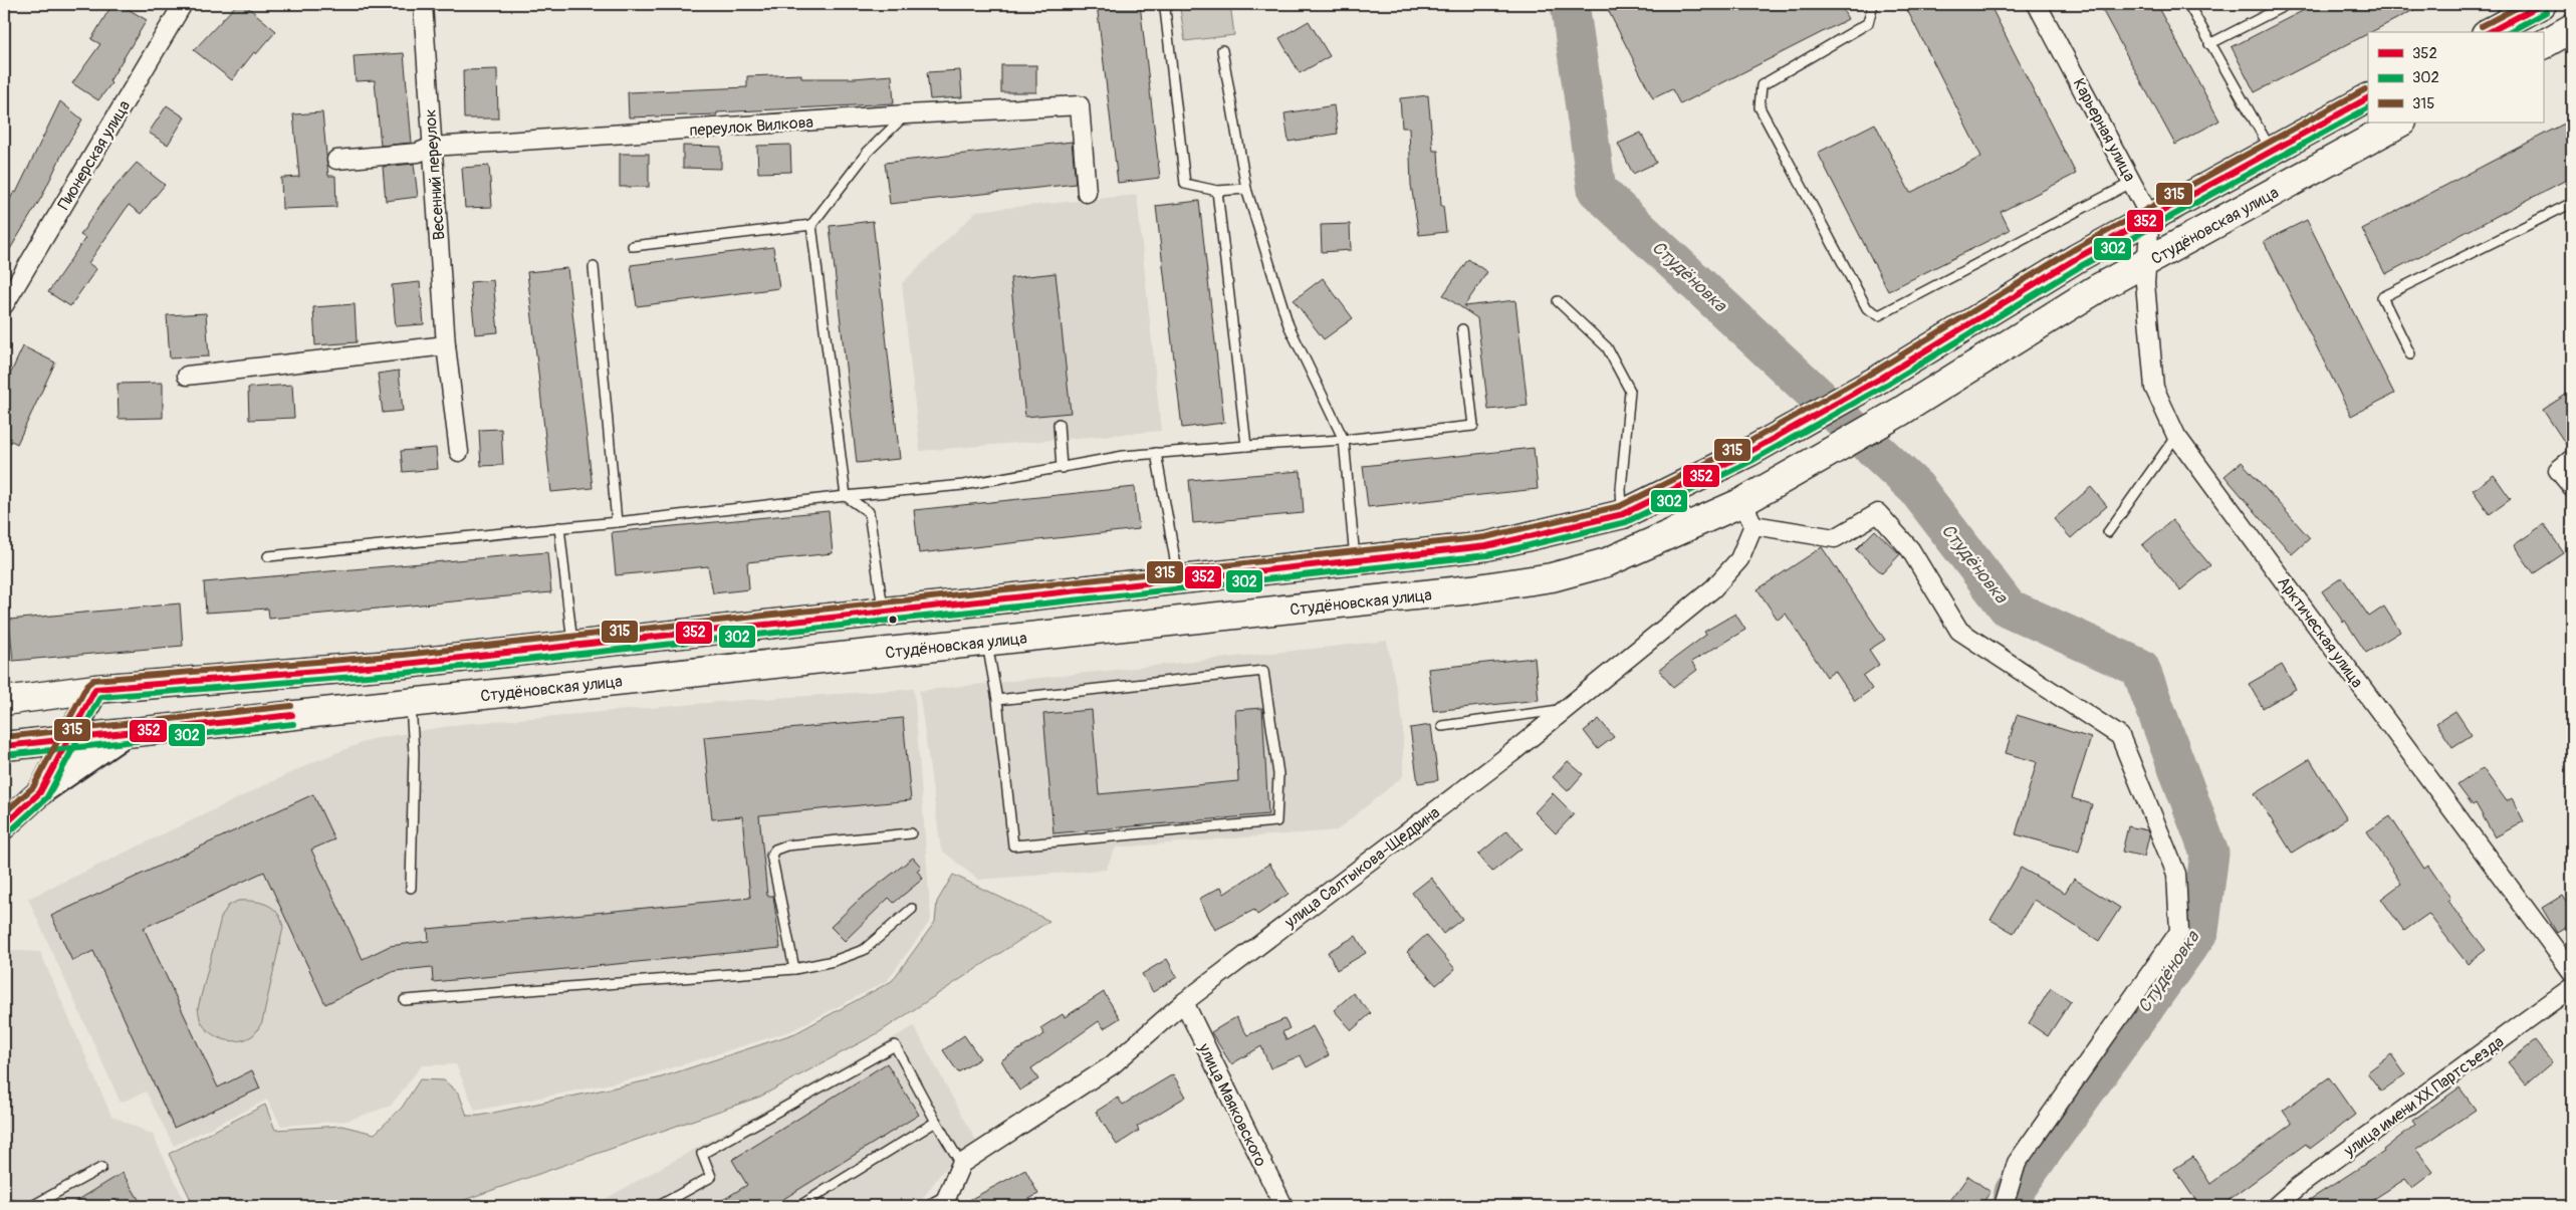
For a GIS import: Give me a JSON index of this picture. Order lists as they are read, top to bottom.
{
  "streets": {
    "main road": ["Студёновская улица"],
    "street": [
      "переулок Вилкова",
      "Карьерная улица",
      "Пионерская улица",
      "Весенний переулок",
      "Арктическая улица",
      "улица Салтыкова-Щедрина",
      "улица имени ХХ Партсъезда",
      "улица Маяковского"
    ]
  },
  "crossings": [
    ["переулок Вилкова", "Весенний переулок"],
    ["Карьерная улица", "Студёновская улица"],
    ["Карьерная улица", "Арктическая улица"],
    ["Студёновская улица", "Арктическая улица"],
    ["Студёновская улица", "улица Салтыкова-Щедрина"],
    ["улица Салтыкова-Щедрина", "улица Маяковского"]
  ],
  "water": ["Студёновка"],
  "lines": ["transit line 352", "transit line 315", "transit line 302"],
  "legend": ["352", "302", "315"]
}
